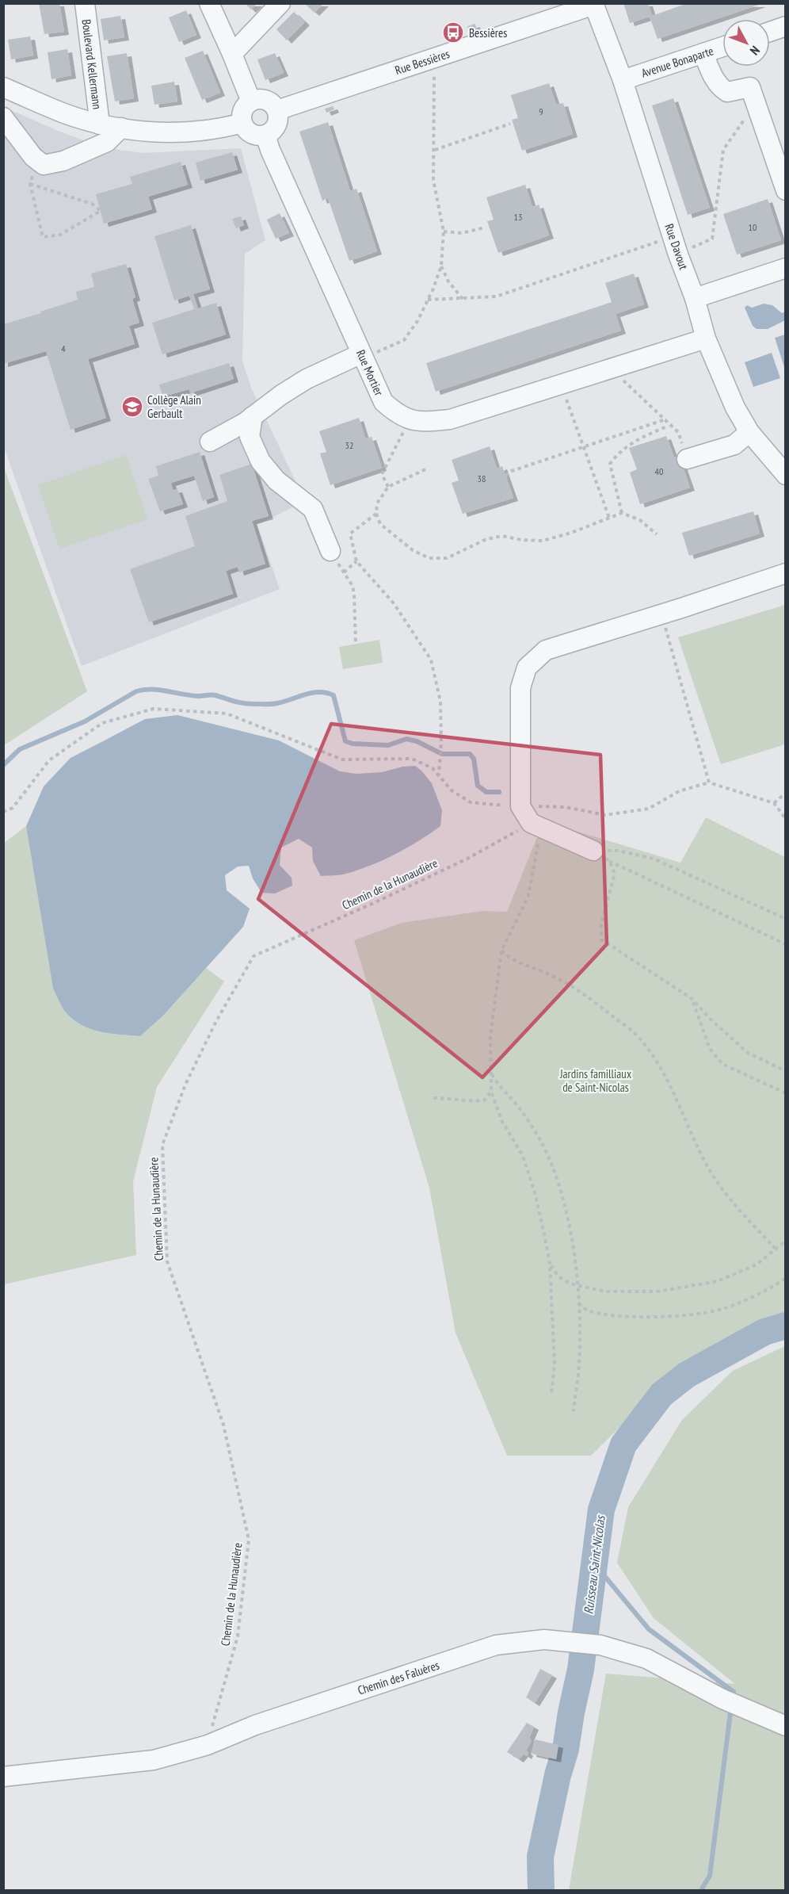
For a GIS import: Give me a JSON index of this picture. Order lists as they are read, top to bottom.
{
  "streets": {
    "street": [
      "Rue Bessières",
      "Avenue Bonaparte",
      "Boulevard Kellermann",
      "Rue Davout",
      "Rue Mortier",
      "Chemin des Faluères"
    ],
    "path": ["Chemin de la Hunaudière"]
  },
  "crossings": [
    ["Rue Bessières", "Boulevard Kellermann"],
    ["Rue Bessières", "Rue Davout"],
    ["Rue Bessières", "Rue Mortier"],
    ["Avenue Bonaparte", "Rue Davout"],
    ["Boulevard Kellermann", "Rue Mortier"],
    ["Rue Davout", "Rue Mortier"],
    ["Chemin de la Hunaudière", "Chemin des Faluères"]
  ],
  "water": ["Ruisseau Saint-Nicolas"],
  "parks": ["Jardins familliaux de Saint-Nicolas"],
  "places": {
    "bus stop": ["Bessières"],
    "school or university": ["Collège Alain Gerbault"]
  },
  "house_numbers": [
    "9",
    "13",
    "10",
    "4",
    "32",
    "40",
    "38"
  ],
  "north": "bottom right"
}
